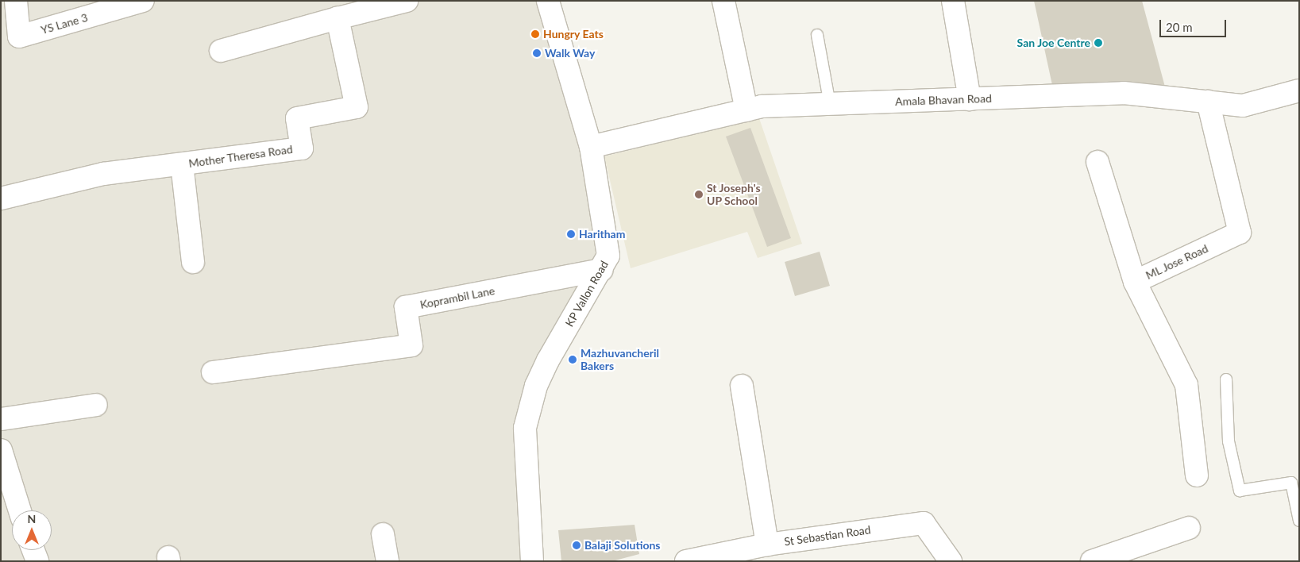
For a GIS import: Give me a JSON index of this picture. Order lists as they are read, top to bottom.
{
  "streets": {
    "street": [
      "YS Lane 3",
      "Amala Bhavan Road",
      "Mother Theresa Road",
      "ML Jose Road",
      "KP Vallon Road",
      "Koprambil Lane",
      "St Sebastian Road"
    ]
  },
  "crossings": [
    ["Amala Bhavan Road", "ML Jose Road"],
    ["Amala Bhavan Road", "KP Vallon Road"],
    ["KP Vallon Road", "Koprambil Lane"]
  ],
  "places": [
    "Hungry Eats",
    "San Joe Centre",
    "Walk Way",
    "St Joseph's UP School",
    "Haritham",
    "Mazhuvancheril Bakers",
    "Balaji Solutions"
  ],
  "scale_bar": "20 m",
  "north": "top"
}
